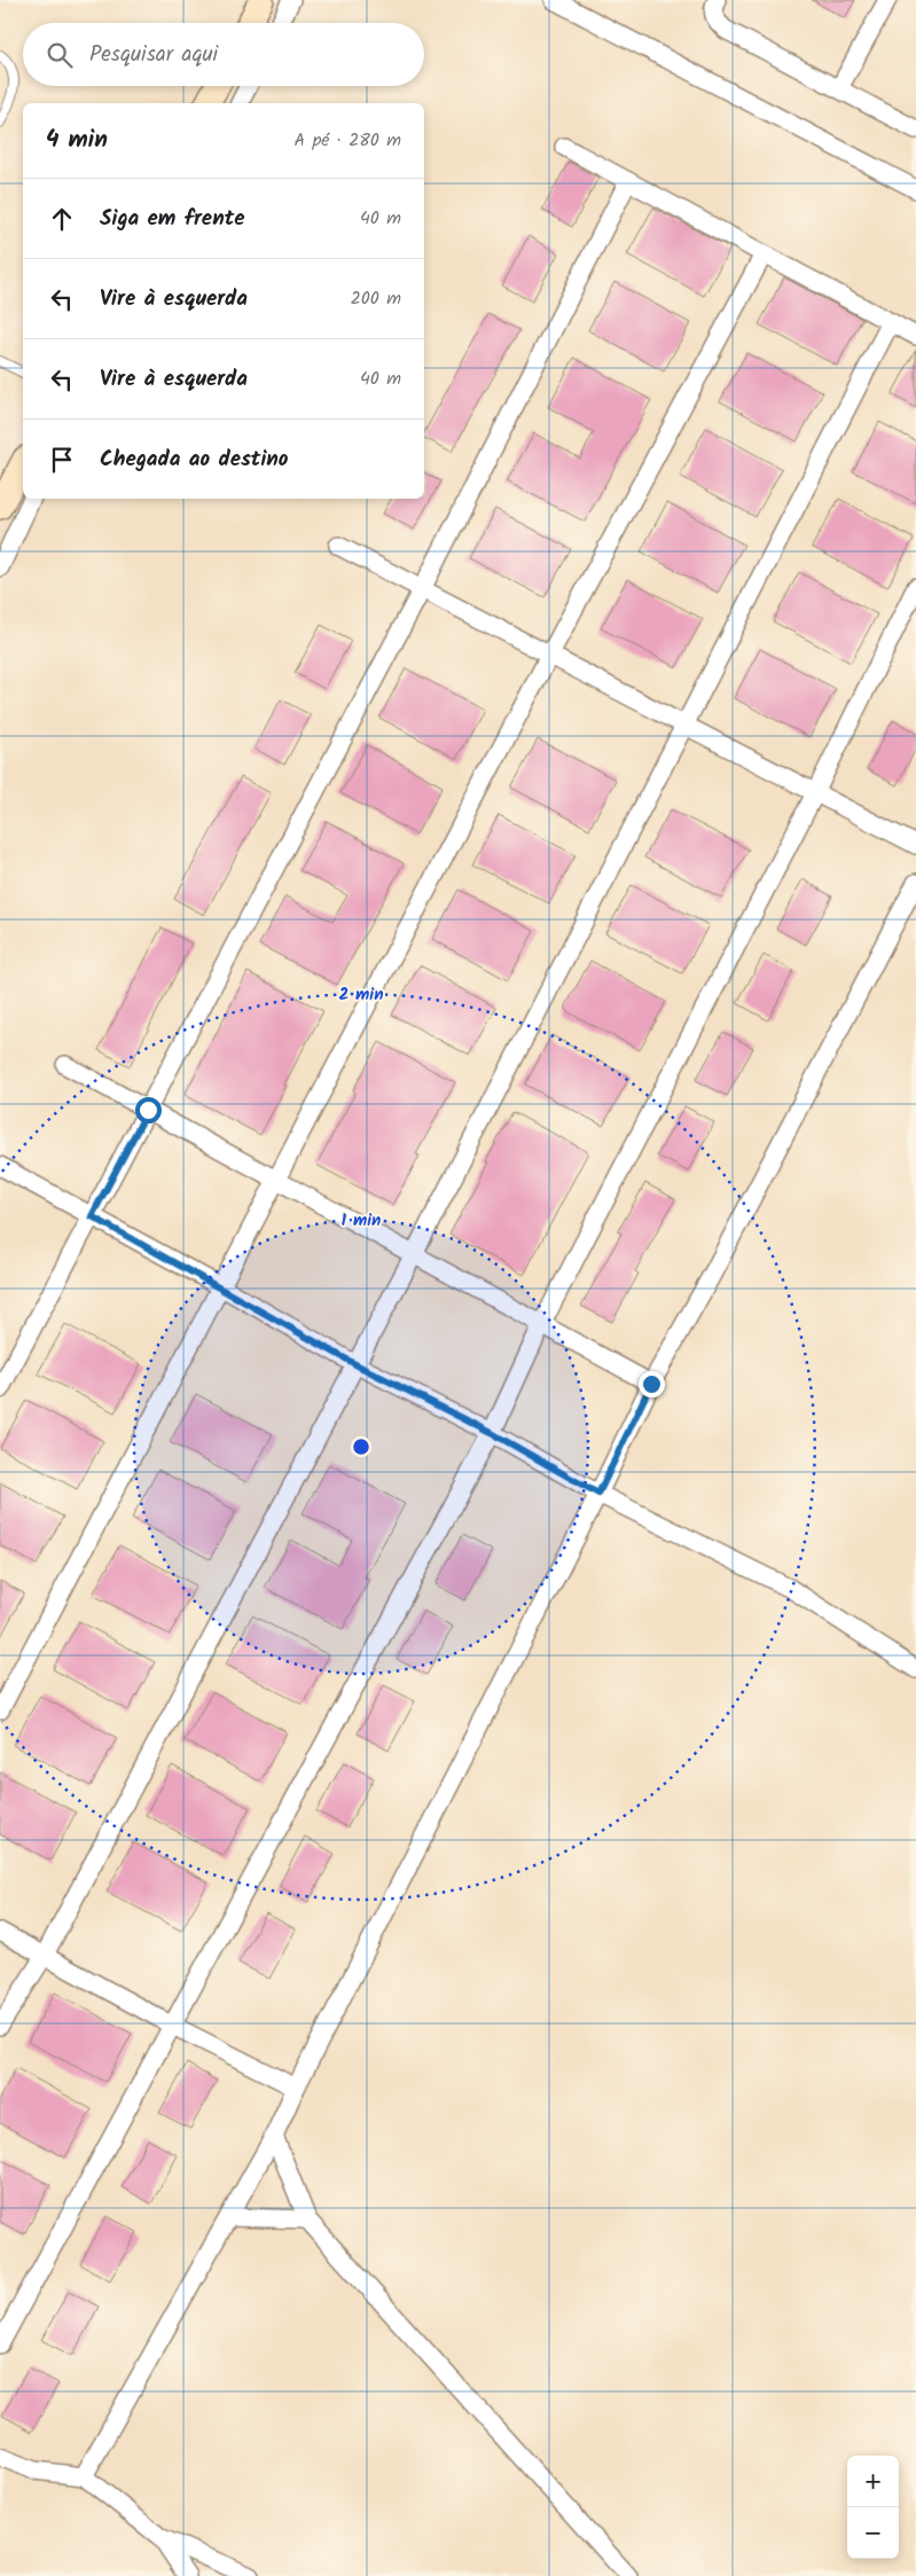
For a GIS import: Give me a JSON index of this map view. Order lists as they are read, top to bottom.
{
  "page": {
    "search": "Pesquisar aqui",
    "heading": ["4 min", "A pé · 280 m"],
    "list": [
      ["Siga em frente", "40 m"],
      ["Vire à esquerda", "200 m"],
      ["Vire à esquerda", "40 m"],
      "Chegada ao destino"
    ],
    "map_buttons": ["+", "−"]
  },
  "rings": ["2 min", "1 min"]
}
